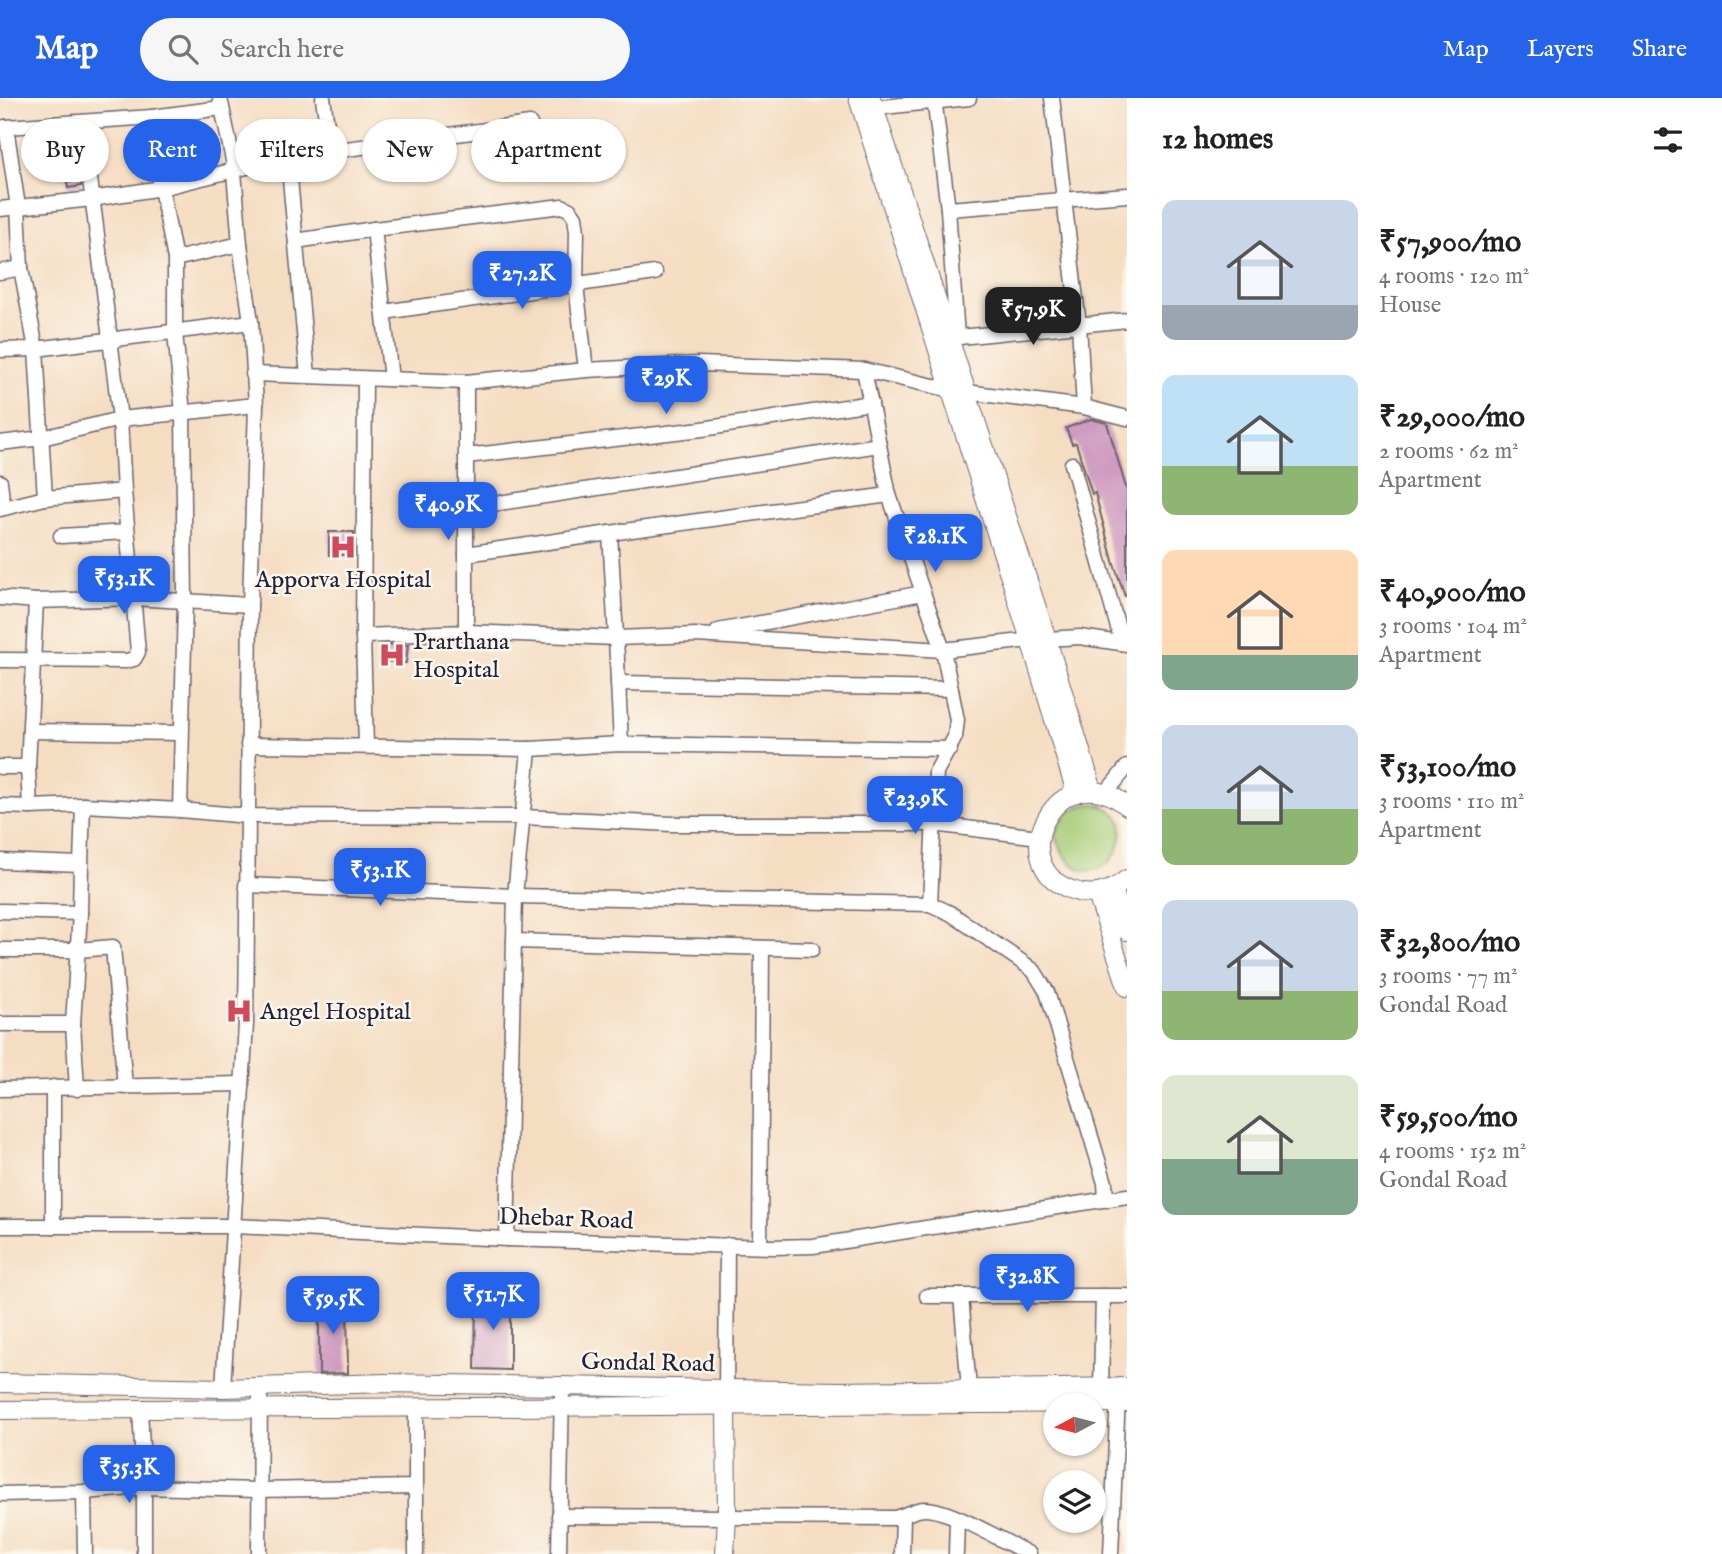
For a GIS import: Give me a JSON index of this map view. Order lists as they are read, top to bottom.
{
  "streets": {
    "main road": ["Gondal Road"],
    "street": ["Dhebar Road"]
  },
  "places": {
    "hospital": ["Apporva Hospital", "Prarthana Hospital", "Angel Hospital"]
  },
  "north": "left",
  "page": {
    "header": "Map",
    "search": "Search here",
    "nav": ["Map", "Layers", "Share"],
    "heading": "12 homes",
    "chip": [
      "Buy",
      "Rent",
      "Filters",
      "New",
      "Apartment"
    ],
    "list": [
      {
        "name": "₹57,900/mo",
        "note": "4 rooms · 120 m² · House"
      },
      {
        "name": "₹29,000/mo",
        "note": "2 rooms · 62 m² · Apartment"
      },
      {
        "name": "₹40,900/mo",
        "note": "3 rooms · 104 m² · Apartment"
      },
      {
        "name": "₹53,100/mo",
        "note": "3 rooms · 110 m² · Apartment"
      },
      {
        "name": "₹32,800/mo",
        "note": "3 rooms · 77 m² · Gondal Road"
      },
      {
        "name": "₹59,500/mo",
        "note": "4 rooms · 152 m² · Gondal Road"
      }
    ],
    "price": [
      "₹27.2K",
      "₹57.9K",
      "₹29K",
      "₹40.9K",
      "₹28.1K",
      "₹53.1K",
      "₹23.9K",
      "₹53.1K",
      "₹32.8K",
      "₹51.7K",
      "₹59.5K",
      "₹35.3K"
    ]
  }
}
